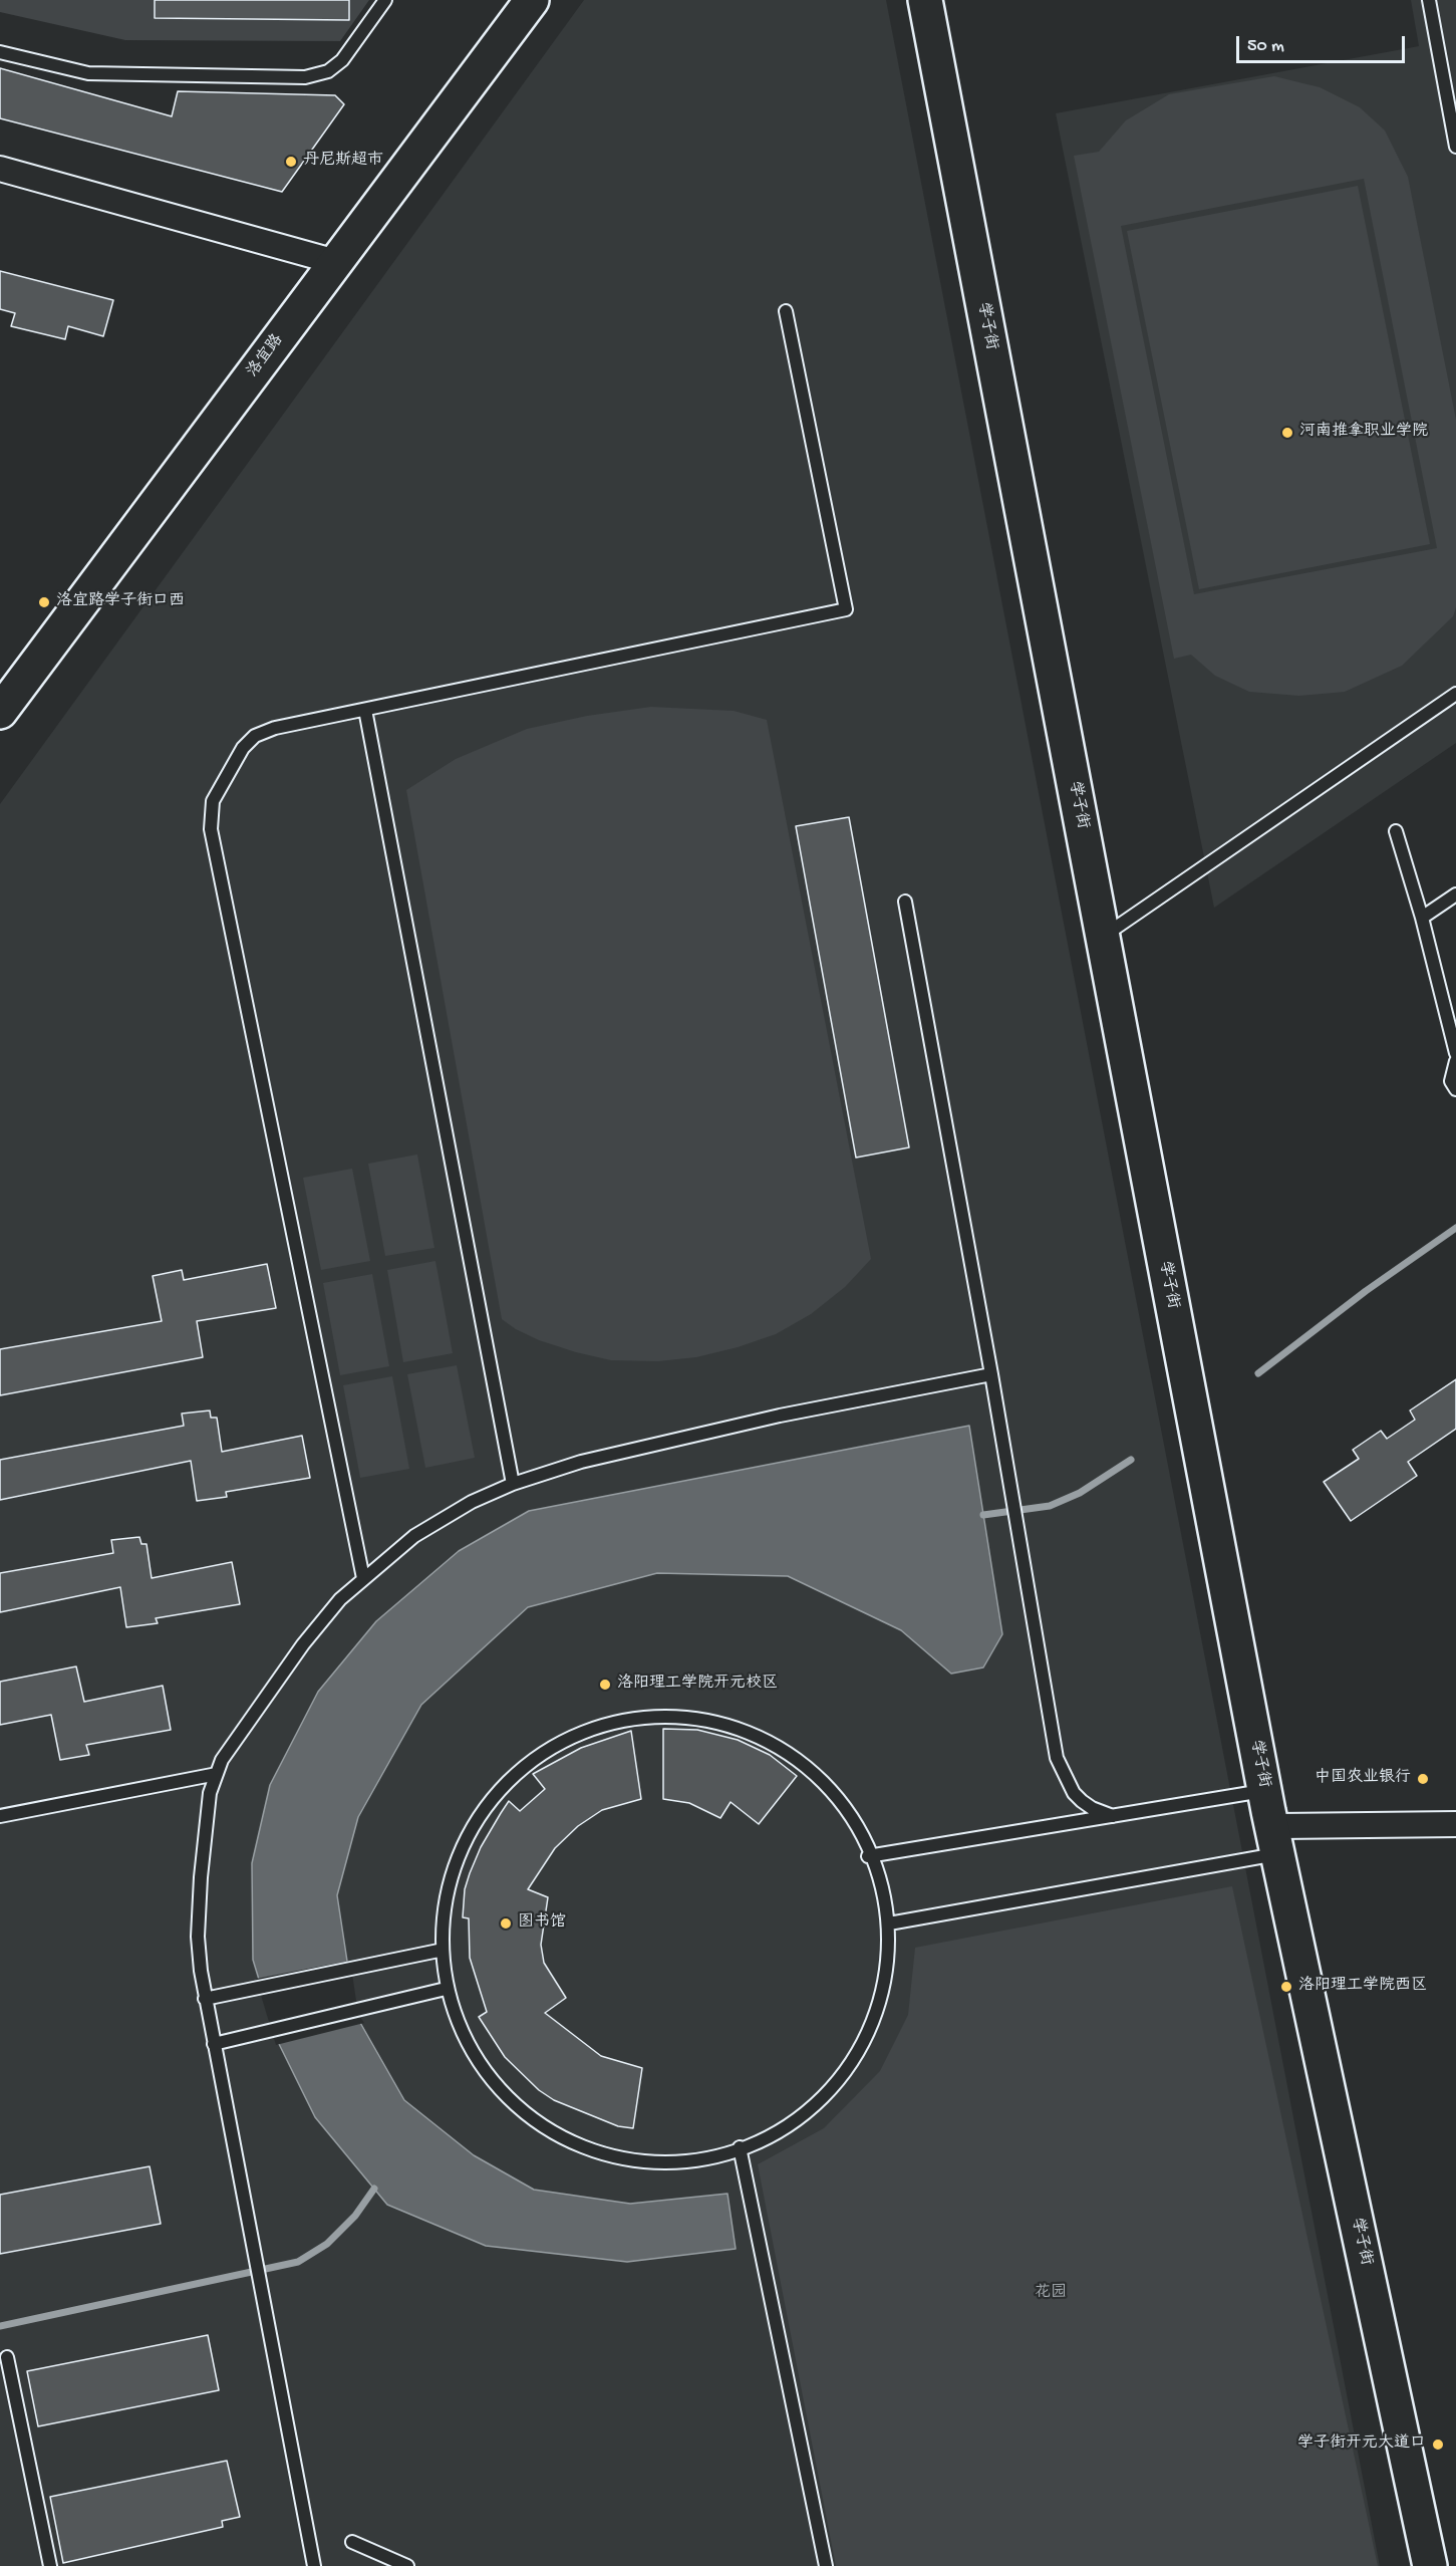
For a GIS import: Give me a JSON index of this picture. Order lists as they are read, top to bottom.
{
  "streets": {
    "street": ["学子街", "洛宜路"]
  },
  "parks": ["花园"],
  "places": [
    "丹尼斯超市",
    "河南推拿职业学院",
    "洛宜路学子街口西",
    "洛阳理工学院开元校区",
    "中国农业银行",
    "图书馆",
    "洛阳理工学院西区",
    "学子街开元大道口"
  ],
  "scale_bar": "50 m"
}
